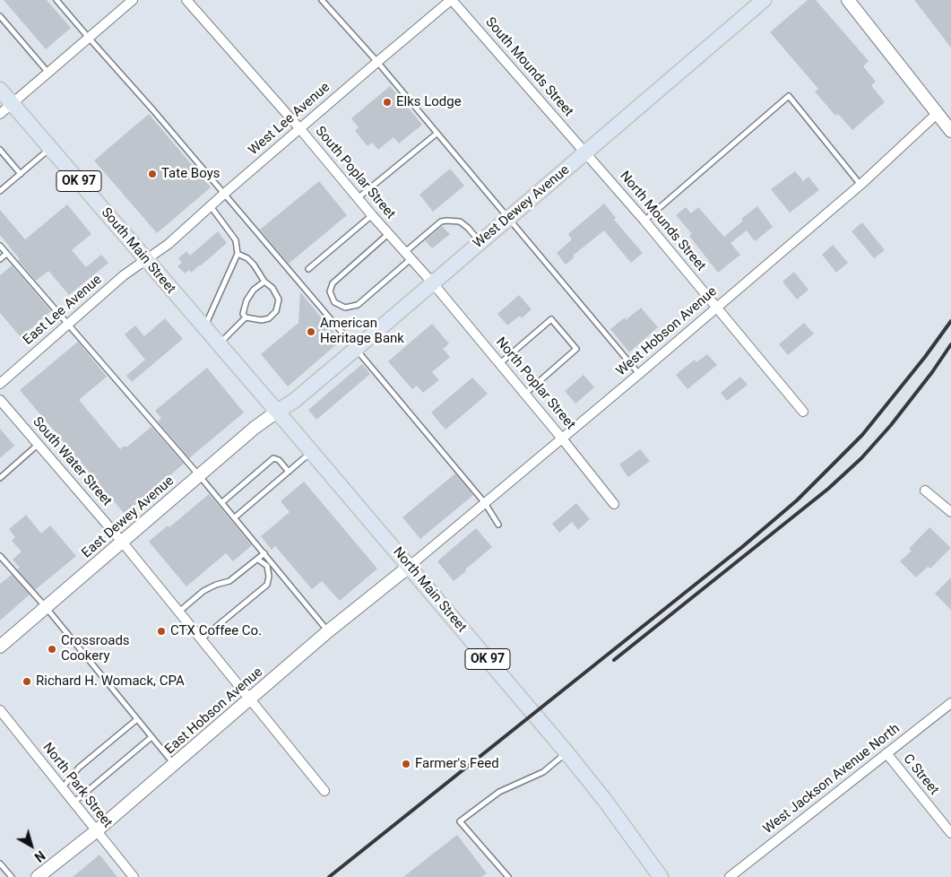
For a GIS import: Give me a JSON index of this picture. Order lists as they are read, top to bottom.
{
  "streets": {
    "main road": [
      "OK 97",
      "West Dewey Avenue",
      "South Main Street",
      "North Main Street"
    ],
    "street": [
      "South Mounds Street",
      "West Lee Avenue",
      "South Poplar Street",
      "North Mounds Street",
      "East Lee Avenue",
      "West Hobson Avenue",
      "North Poplar Street",
      "South Water Street",
      "East Dewey Avenue",
      "East Hobson Avenue",
      "C Street",
      "West Jackson Avenue North",
      "North Park Street"
    ]
  },
  "crossings": [
    ["South Mounds Street", "West Lee Avenue"],
    ["South Mounds Street", "West Dewey Avenue"],
    ["South Mounds Street", "North Mounds Street"],
    ["West Lee Avenue", "South Poplar Street"],
    ["West Lee Avenue", "South Main Street"],
    ["West Lee Avenue", "East Lee Avenue"],
    ["South Poplar Street", "West Dewey Avenue"],
    ["South Poplar Street", "North Poplar Street"],
    ["West Dewey Avenue", "North Mounds Street"],
    ["West Dewey Avenue", "South Main Street"],
    ["West Dewey Avenue", "North Poplar Street"],
    ["West Dewey Avenue", "East Dewey Avenue"],
    ["West Dewey Avenue", "North Main Street"],
    ["North Mounds Street", "West Hobson Avenue"],
    ["South Main Street", "East Lee Avenue"],
    ["South Main Street", "East Dewey Avenue"],
    ["South Main Street", "North Main Street"],
    ["West Hobson Avenue", "North Poplar Street"],
    ["West Hobson Avenue", "North Main Street"],
    ["West Hobson Avenue", "East Hobson Avenue"],
    ["South Water Street", "East Dewey Avenue"],
    ["South Water Street", "East Hobson Avenue"],
    ["East Dewey Avenue", "North Main Street"],
    ["North Main Street", "East Hobson Avenue"],
    ["East Hobson Avenue", "North Park Street"],
    ["C Street", "West Jackson Avenue North"]
  ],
  "places": [
    "Elks Lodge",
    "Tate Boys",
    "American Heritage Bank",
    "CTX Coffee Co.",
    "Crossroads Cookery",
    "Richard H. Womack, CPA",
    "Farmer's Feed"
  ],
  "north": "bottom right"
}
